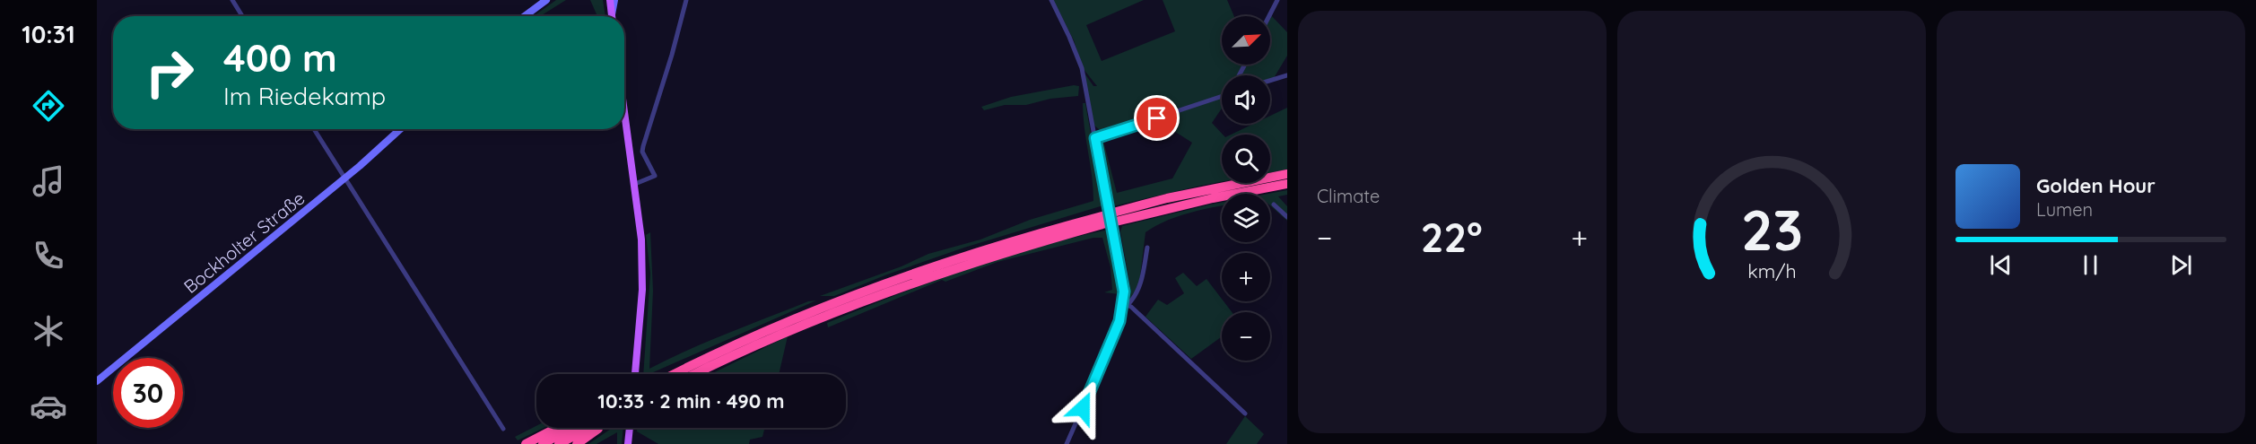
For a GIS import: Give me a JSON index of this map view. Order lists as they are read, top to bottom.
{
  "streets": {
    "street": ["Bockholter Straße"]
  },
  "north": "top right",
  "page": {
    "tabs": "10:31",
    "tile": "Climate",
    "map_buttons": ["+", "−"],
    "turn": ["400 m", "Im Riedekamp"],
    "song": ["Golden Hour", "Lumen"],
    "heat": ["−", "22°", "+"],
    "limit": "30",
    "trip": "10:33 · 2 min · 490 m",
    "gauge": ["23", "km/h"]
  }
}
